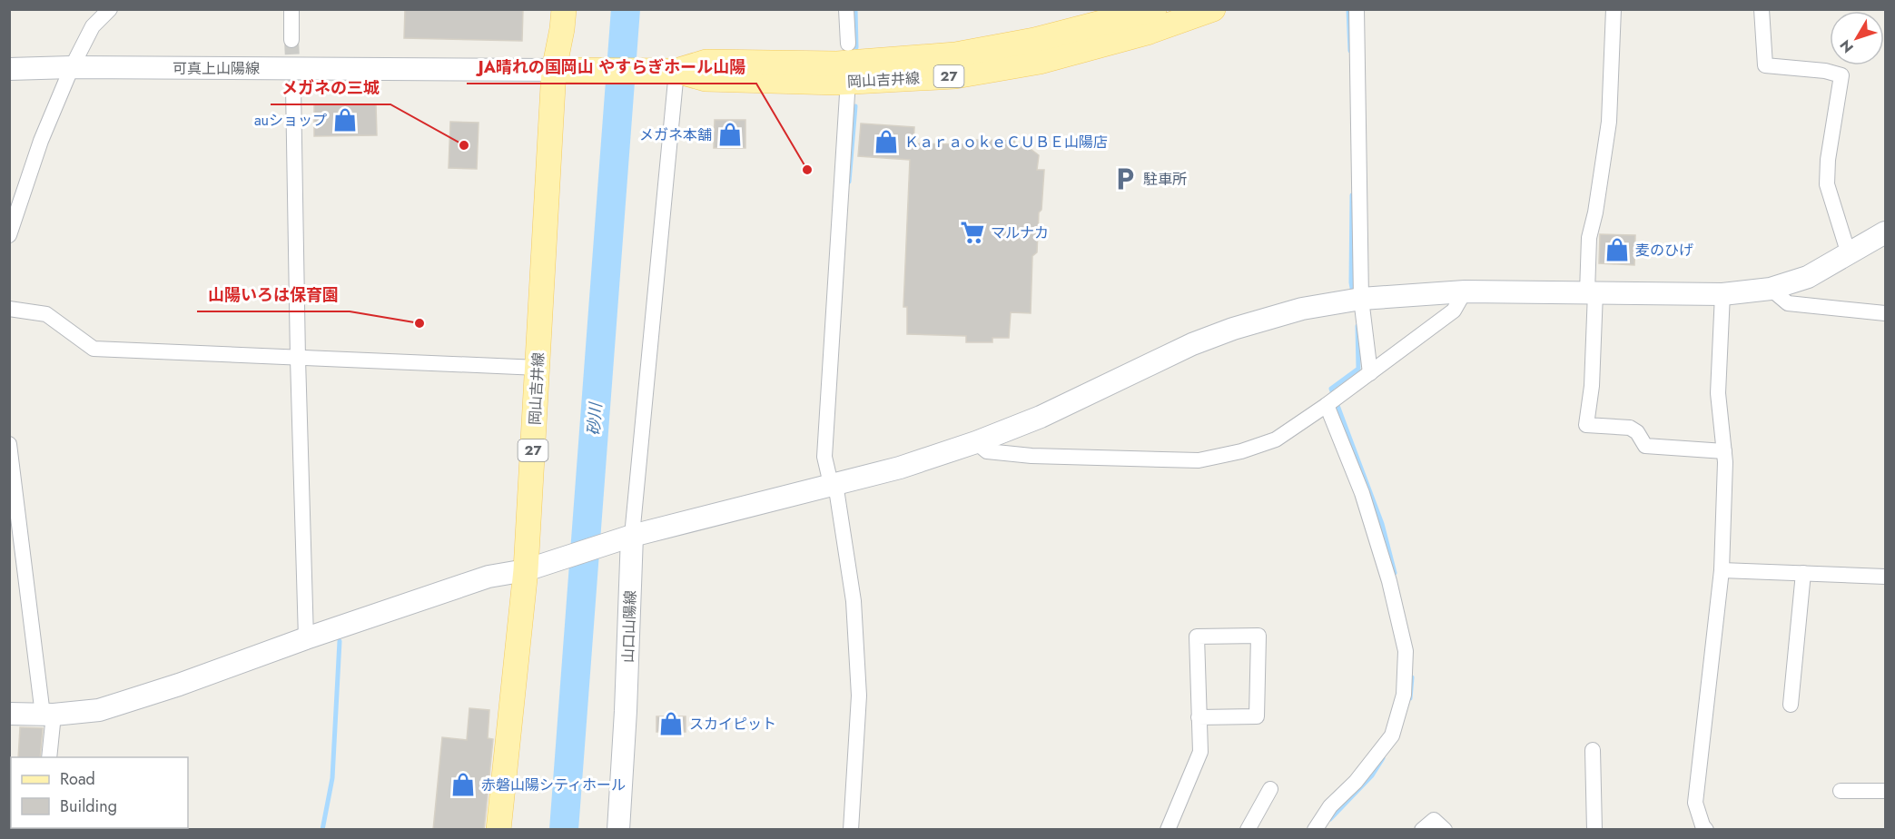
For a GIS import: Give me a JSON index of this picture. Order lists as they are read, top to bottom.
{
  "streets": {
    "main road": ["27", "岡山吉井線"],
    "street": ["可真上山陽線", "山口山陽線"]
  },
  "crossings": [
    ["可真上山陽線", "岡山吉井線"]
  ],
  "water": ["砂川"],
  "places": {
    "shop": [
      "auショップ",
      "メガネ本舗",
      "ＫａｒａｏｋｅＣＵＢＥ山陽店",
      "麦のひげ",
      "スカイピット",
      "赤磐山陽シティホール"
    ],
    "other": ["メガネの三城", "JA晴れの国岡山 やすらぎホール山陽", "山陽いろは保育園"],
    "parking": ["駐車所"],
    "supermarket": ["マルナカ"]
  },
  "legend": ["Road", "Building"],
  "north": "bottom left"
}
